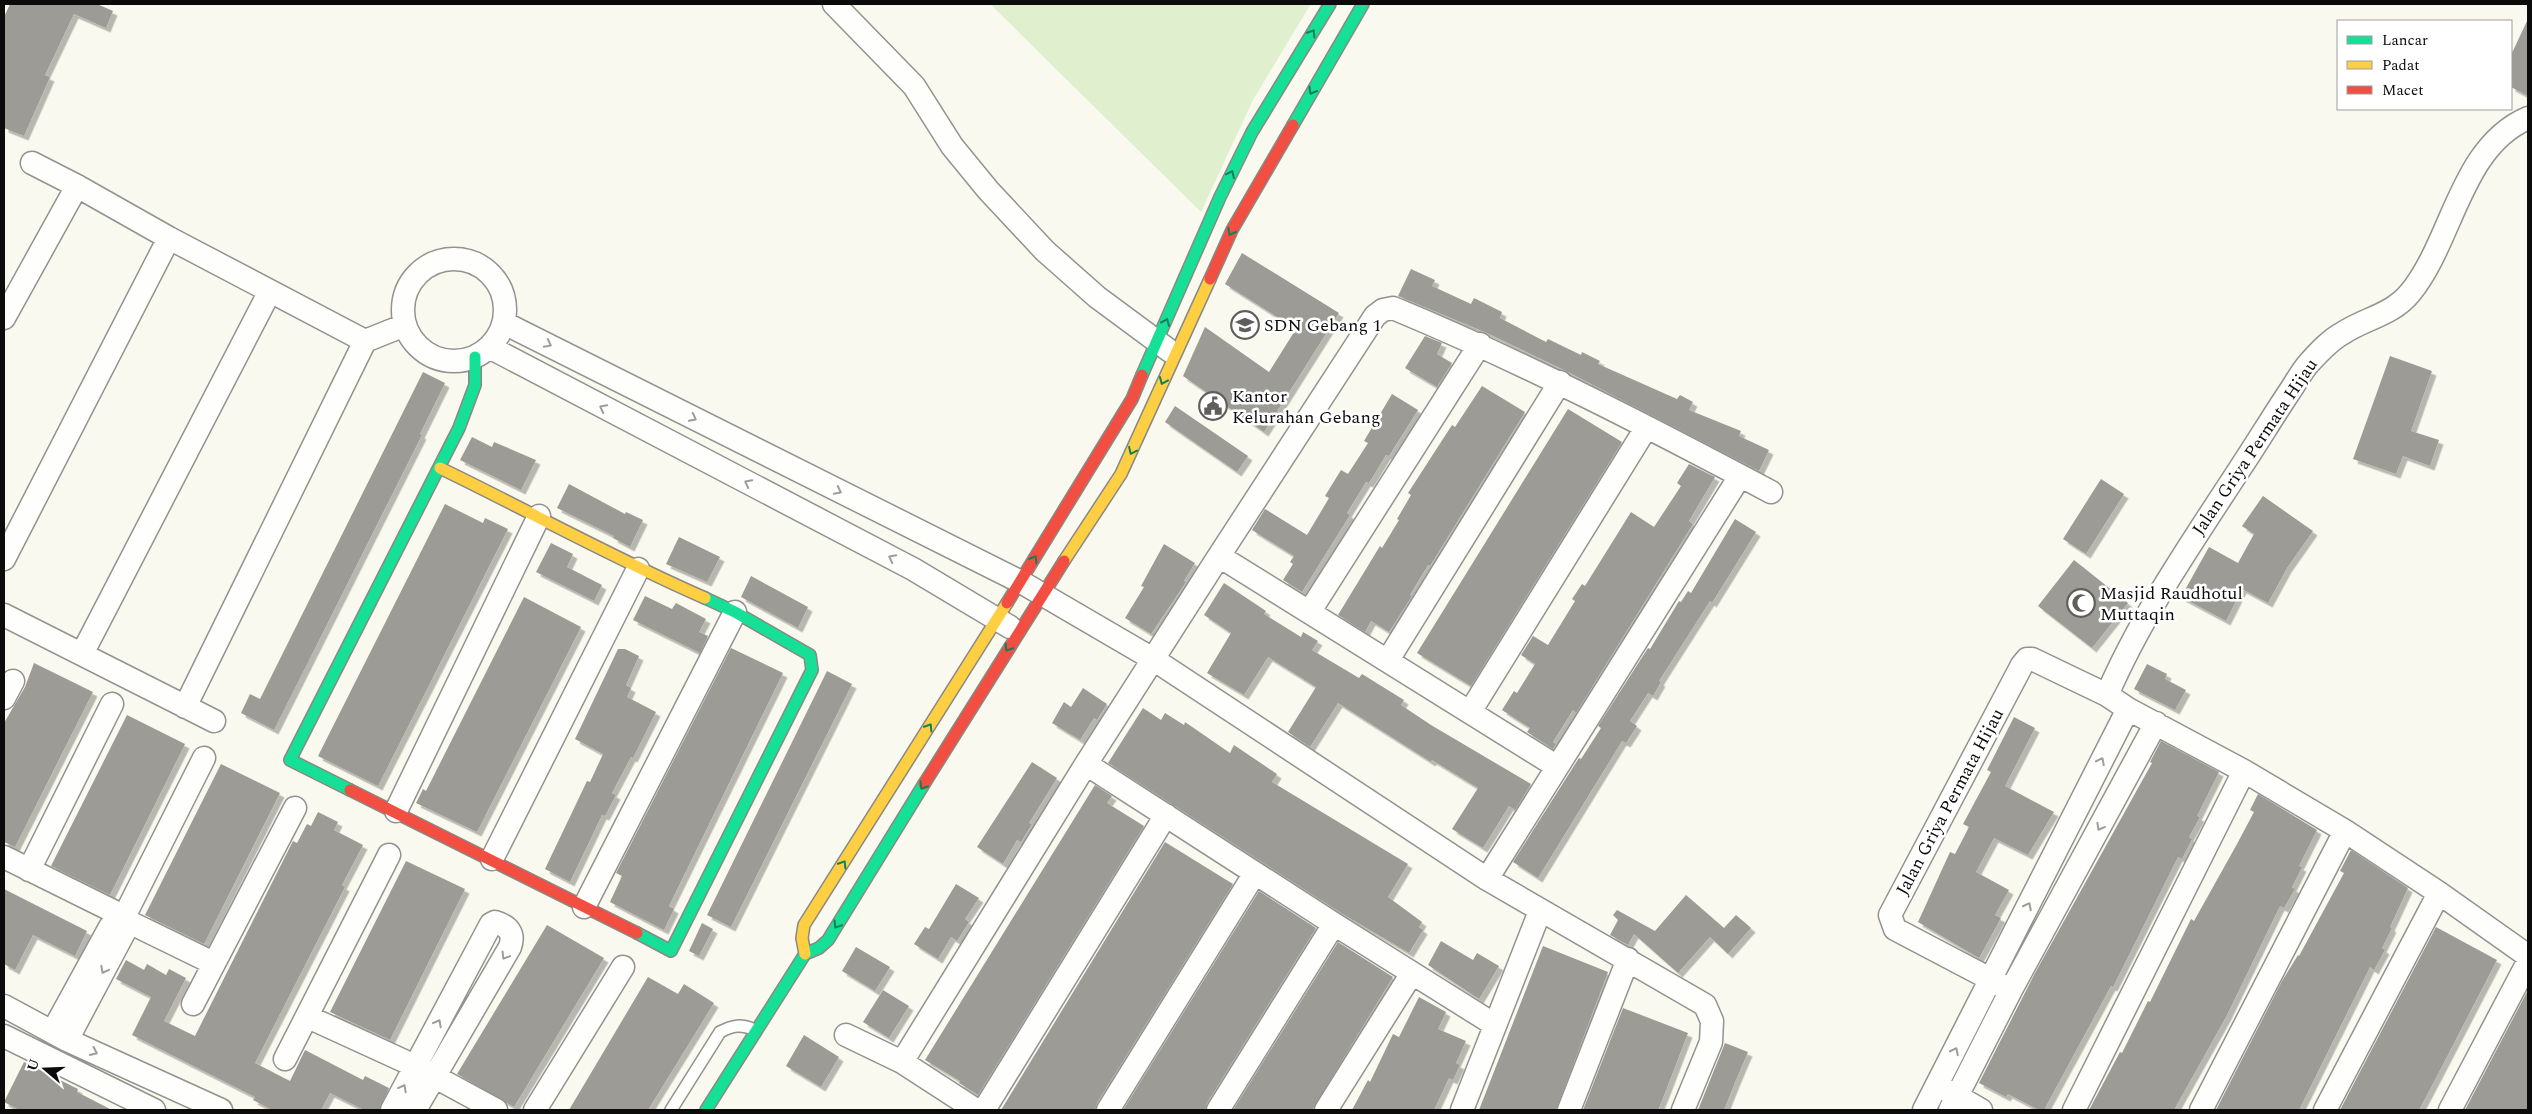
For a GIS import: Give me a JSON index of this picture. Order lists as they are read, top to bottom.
{
  "streets": {
    "street": ["Jalan Griya Permata Hijau"]
  },
  "places": {
    "school or university": ["SDN Gebang 1"],
    "public building": ["Kantor Kelurahan Gebang"],
    "mosque": ["Masjid Raudhotul Muttaqin"]
  },
  "legend": ["Lancar", "Padat", "Macet"],
  "north": "left"
}
